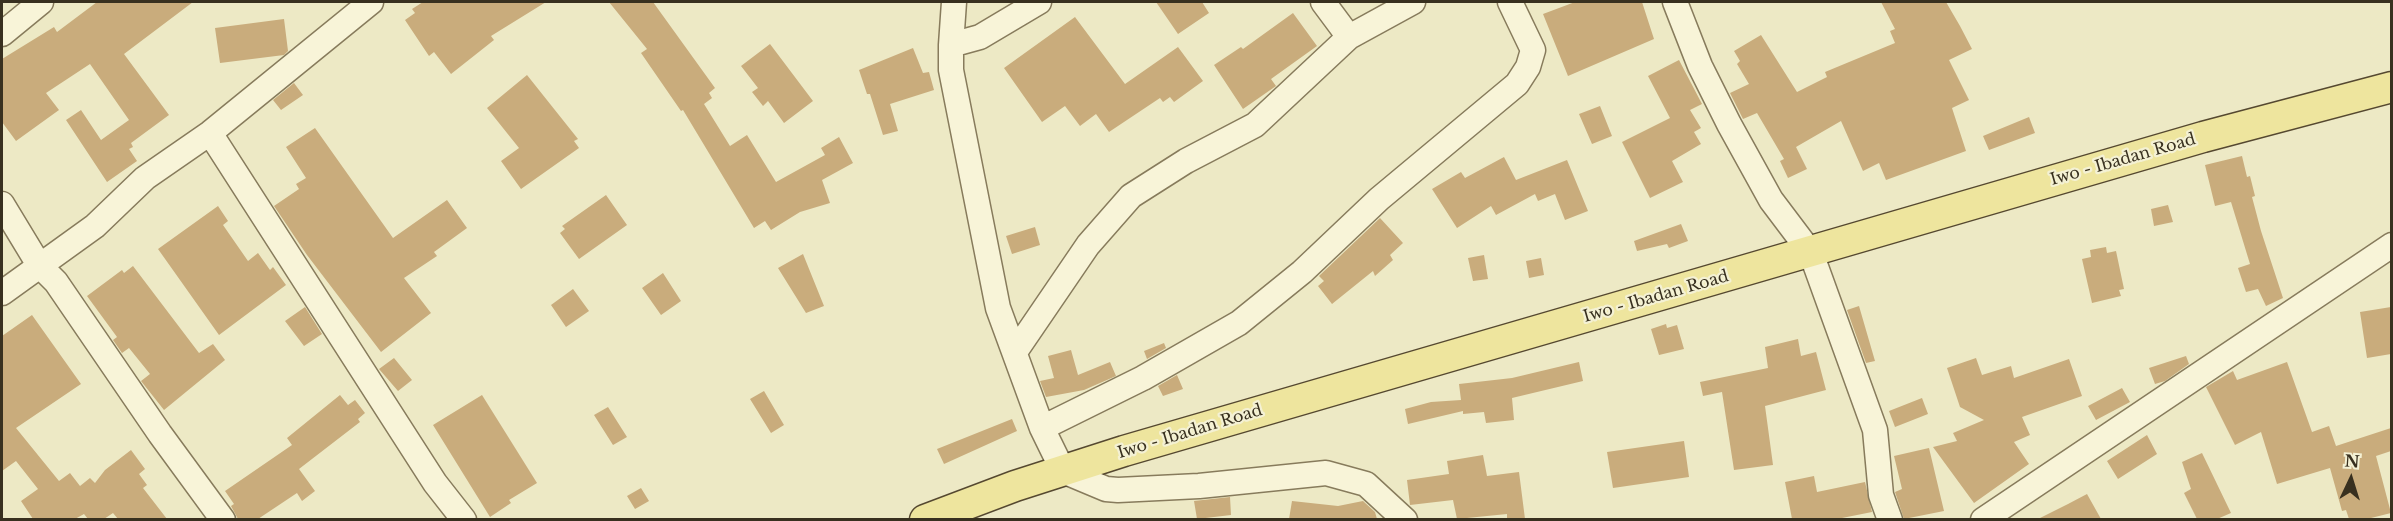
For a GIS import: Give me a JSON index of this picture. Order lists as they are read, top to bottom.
{
  "streets": {
    "main road": ["Iwo - Ibadan Road"]
  },
  "north": "top"
}
